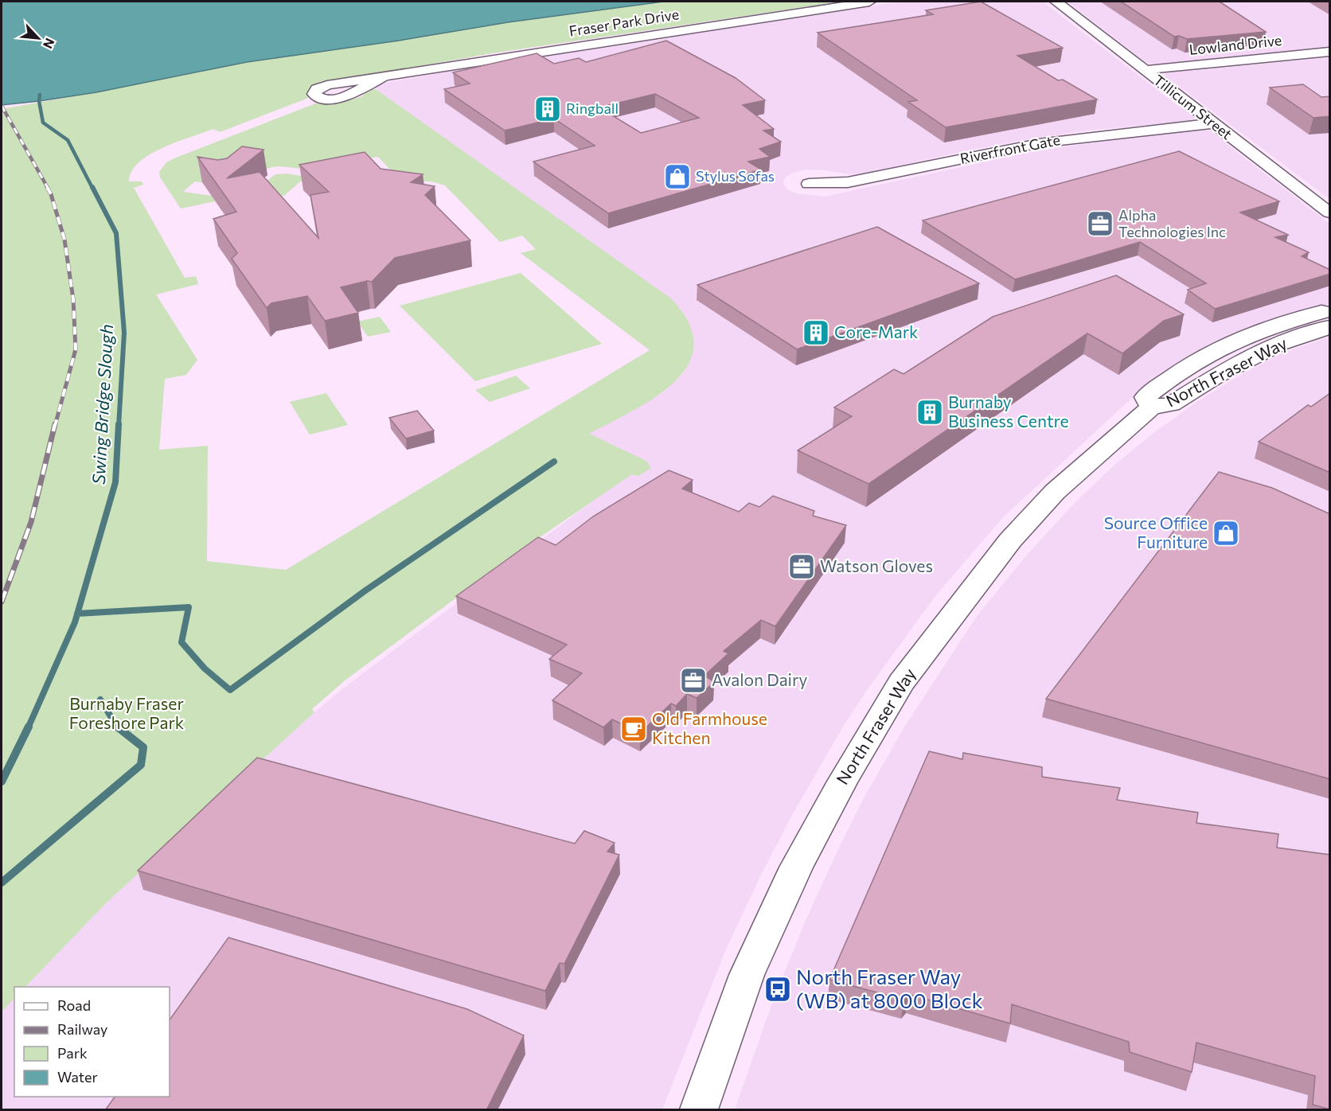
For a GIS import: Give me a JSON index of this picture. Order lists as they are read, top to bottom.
{
  "streets": {
    "street": [
      "Fraser Park Drive",
      "Lowland Drive",
      "Tillicum Street",
      "Riverfront Gate",
      "North Fraser Way"
    ]
  },
  "crossings": [
    ["Lowland Drive", "Tillicum Street"],
    ["Tillicum Street", "Riverfront Gate"]
  ],
  "water": ["Swing Bridge Slough"],
  "parks": ["Burnaby Fraser Foreshore Park"],
  "places": {
    "building": ["Ringball", "Core-Mark", "Burnaby Business Centre"],
    "shop": ["Stylus Sofas", "Source Office Furniture"],
    "office": ["Alpha Technologies Inc", "Watson Gloves", "Avalon Dairy"],
    "cafe": ["Old Farmhouse Kitchen"],
    "bus stop": ["North Fraser Way (WB) at 8000 Block"]
  },
  "legend": [
    "Road",
    "Railway",
    "Park",
    "Water"
  ],
  "north": "bottom right"
}
